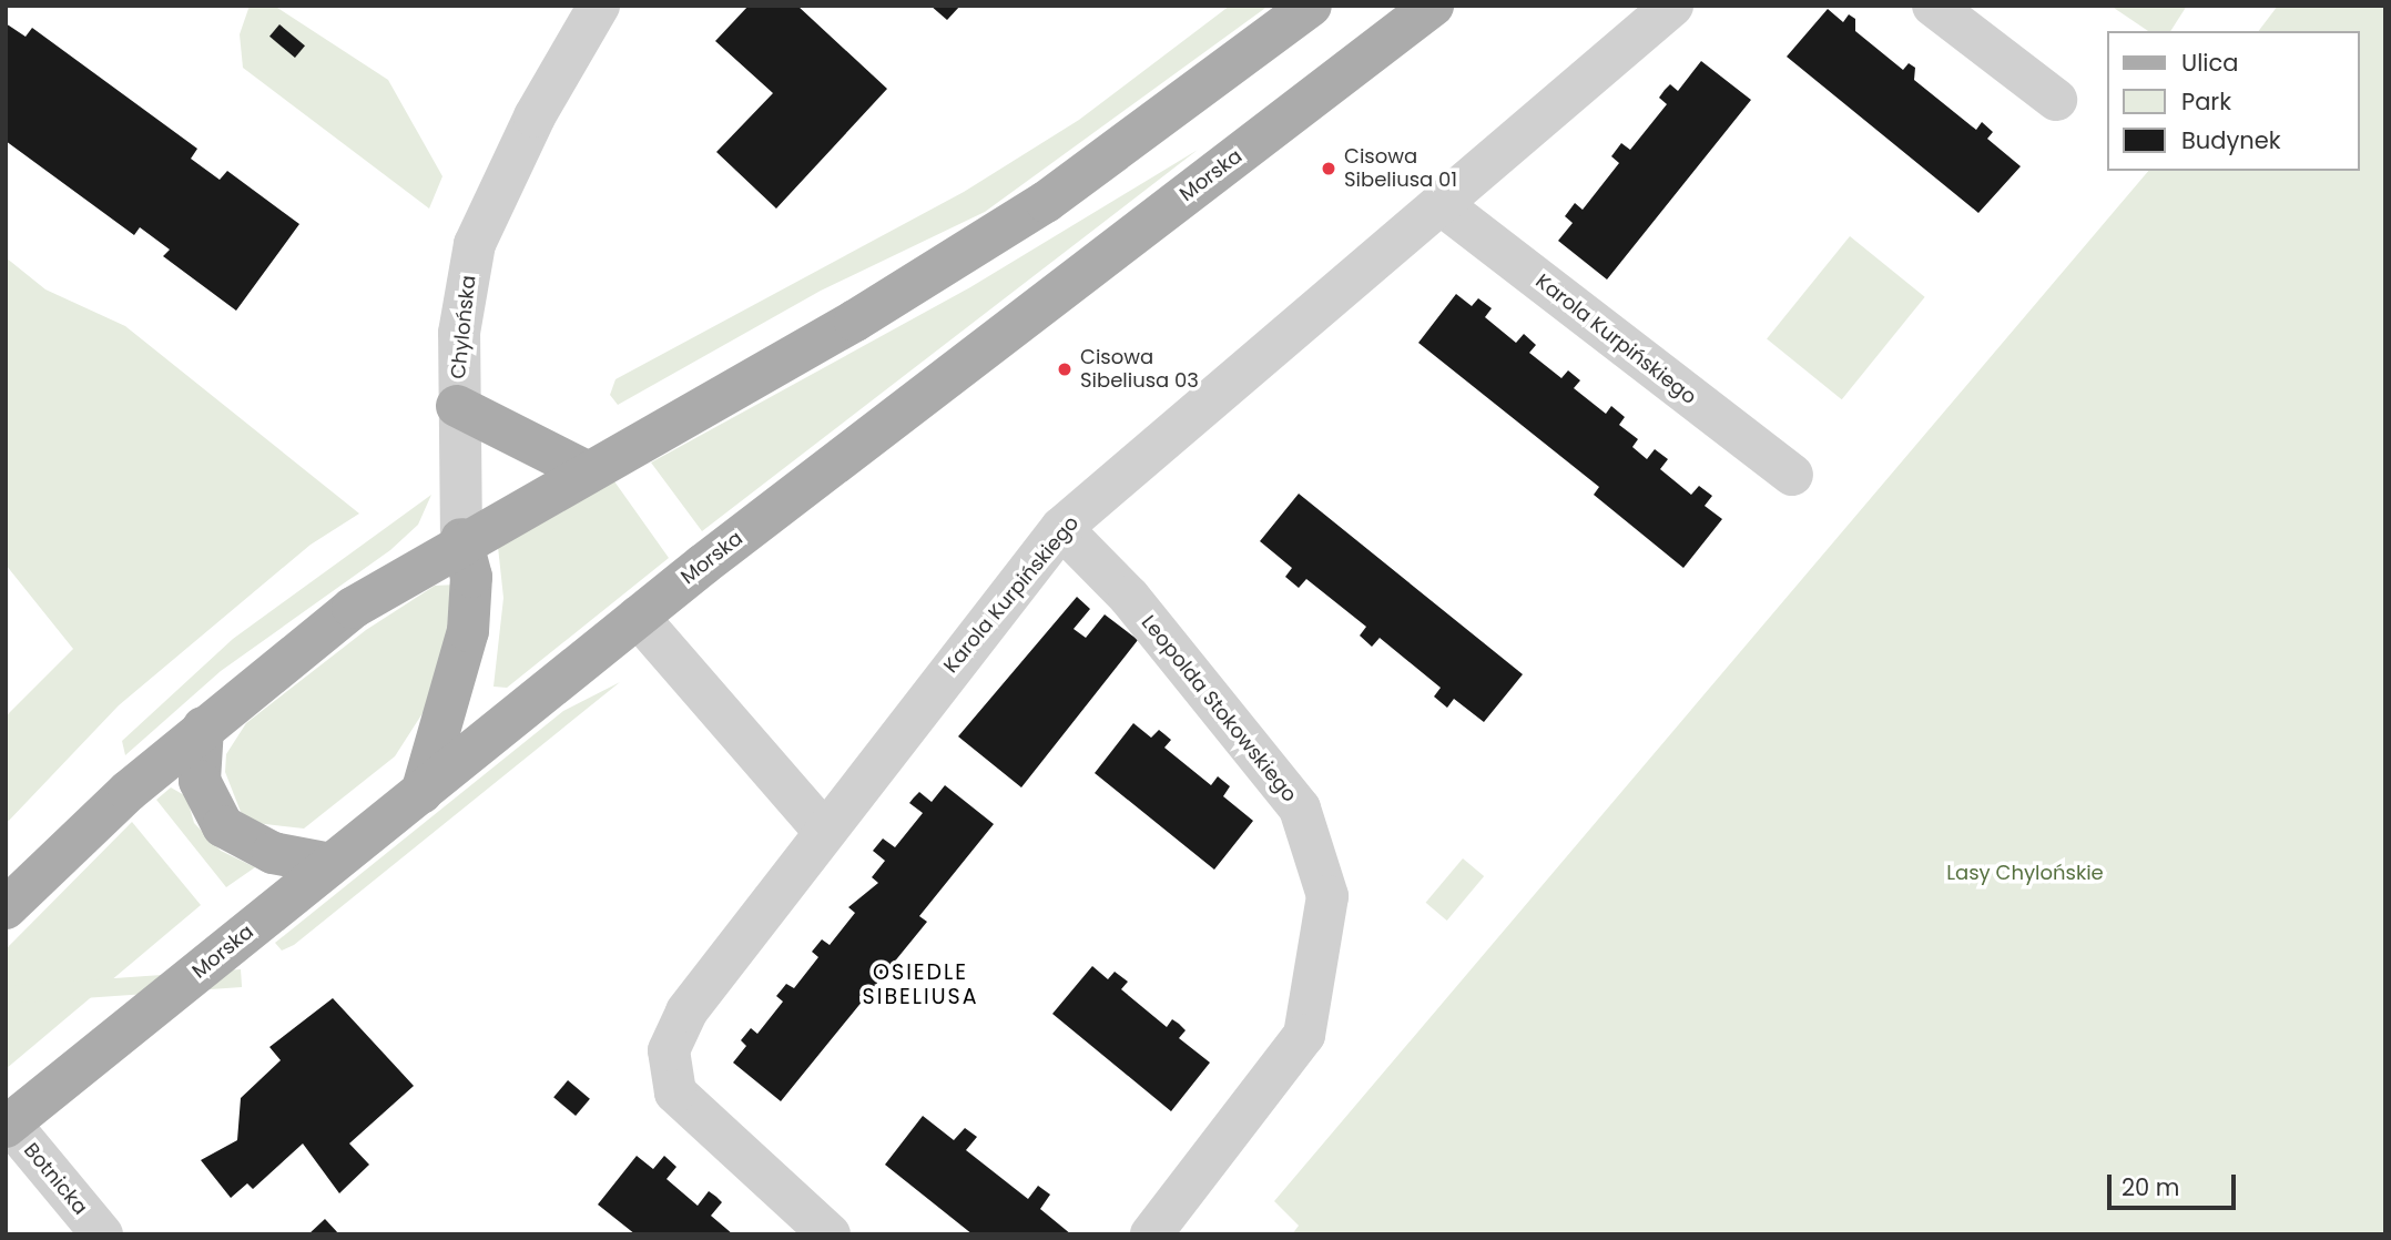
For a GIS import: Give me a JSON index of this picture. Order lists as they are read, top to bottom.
{
  "streets": {
    "main road": ["Morska"],
    "street": [
      "Chylońska",
      "Karola Kurpińskiego",
      "Leopolda Stokowskiego",
      "Botnicka"
    ]
  },
  "crossings": [
    ["Morska", "Botnicka"],
    ["Karola Kurpińskiego", "Leopolda Stokowskiego"]
  ],
  "districts": ["OSIEDLE SIBELIUSA"],
  "parks": ["Lasy Chylońskie"],
  "places": ["Cisowa Sibeliusa 01", "Cisowa Sibeliusa 03"],
  "legend": ["Ulica", "Park", "Budynek"],
  "scale_bar": "20 m"
}
